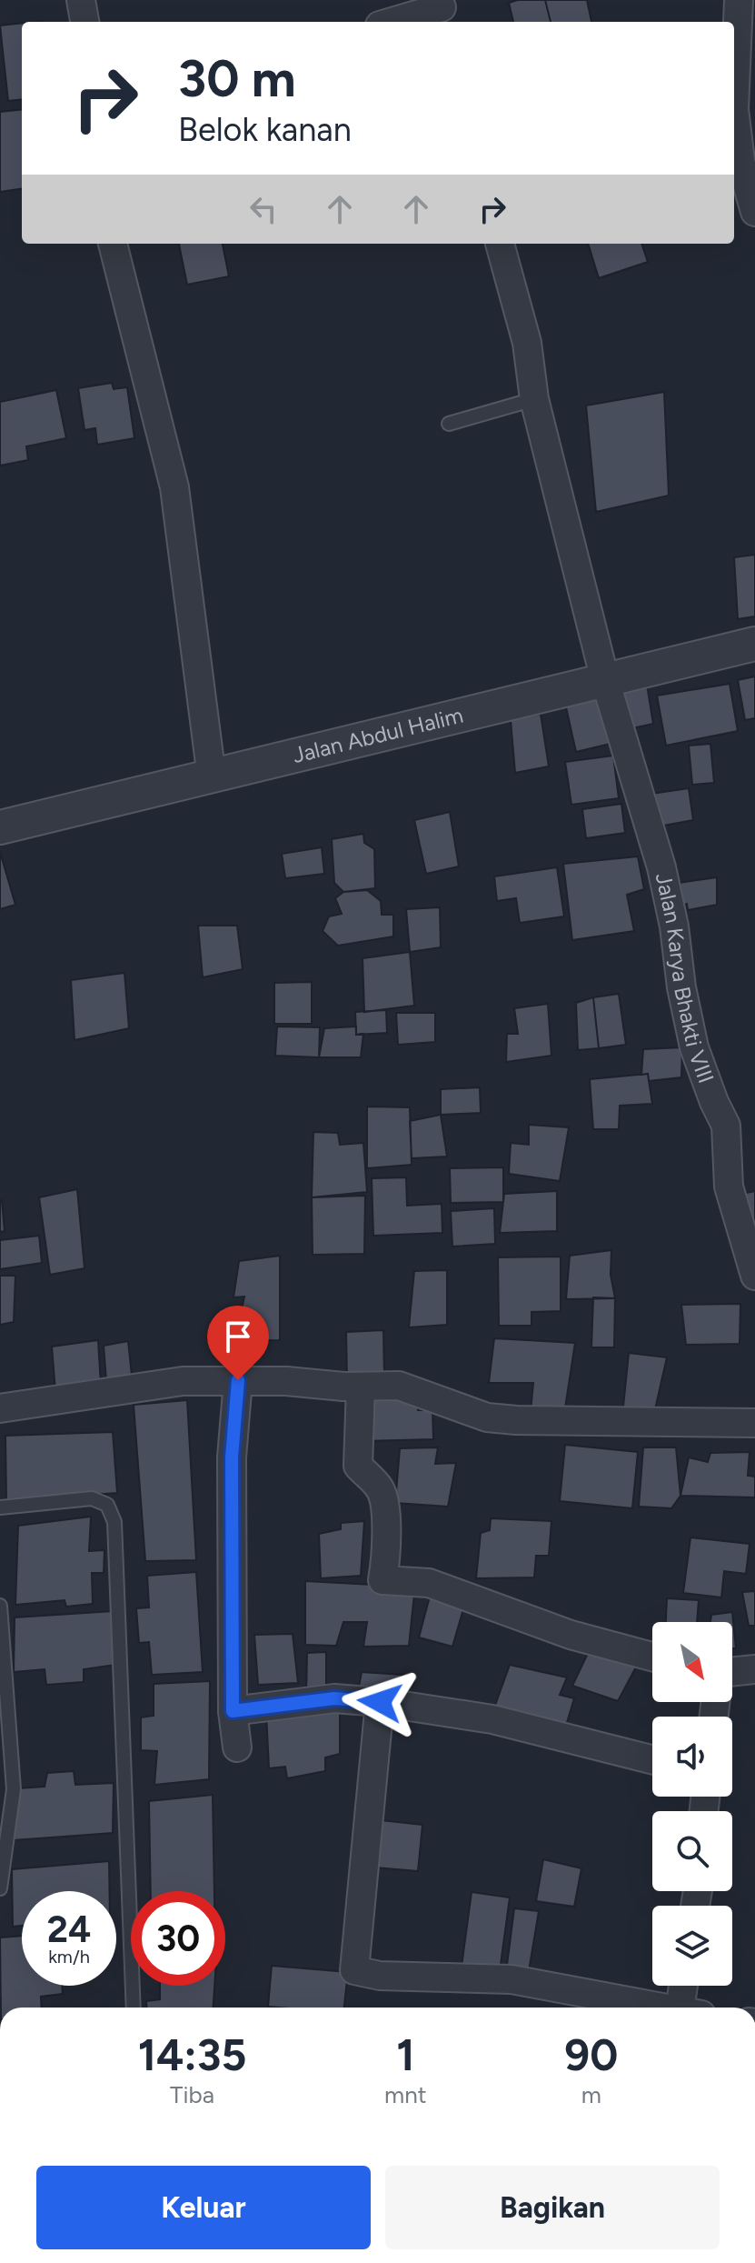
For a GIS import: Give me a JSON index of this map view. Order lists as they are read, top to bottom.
{
  "streets": {
    "street": ["Jalan Abdul Halim", "Jalan Karya Bhakti VIII"]
  },
  "crossings": [
    ["Jalan Abdul Halim", "Jalan Karya Bhakti VIII"]
  ],
  "north": "bottom right",
  "page": {
    "turn": ["30 m", "Belok kanan"],
    "speed": "24 km/h",
    "limit": "30",
    "eta": [
      "14:35",
      "Tiba",
      "1",
      "mnt",
      "90",
      "m"
    ],
    "buttons": ["Keluar", "Bagikan"]
  }
}
